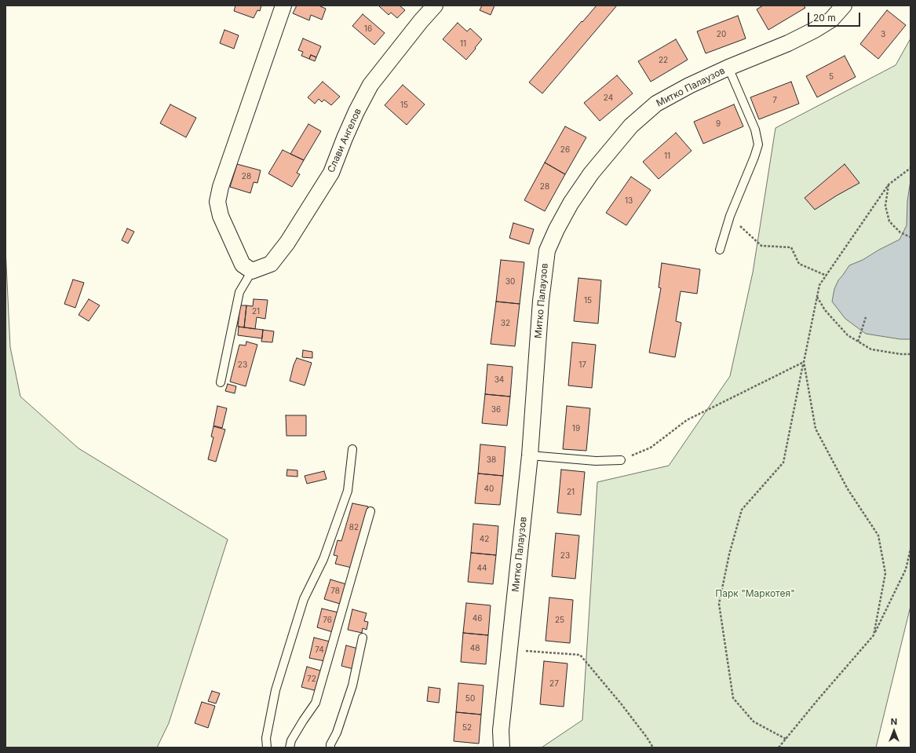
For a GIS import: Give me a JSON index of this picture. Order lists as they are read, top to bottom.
{
  "streets": {
    "street": ["Митко Палаузов", "Слави Ангелов"]
  },
  "parks": ["Парк \"Маркотея\""],
  "house_numbers": [
    "16",
    "20",
    "3",
    "11",
    "22",
    "5",
    "24",
    "7",
    "15",
    "9",
    "26",
    "11",
    "28",
    "28",
    "13",
    "30",
    "15",
    "21",
    "32",
    "23",
    "17",
    "34",
    "36",
    "19",
    "38",
    "40",
    "21",
    "82",
    "42",
    "23",
    "44",
    "78",
    "46",
    "76",
    "25",
    "48",
    "74",
    "72",
    "27",
    "50",
    "52"
  ],
  "scale_bar": "20 m",
  "north": "top"
}
